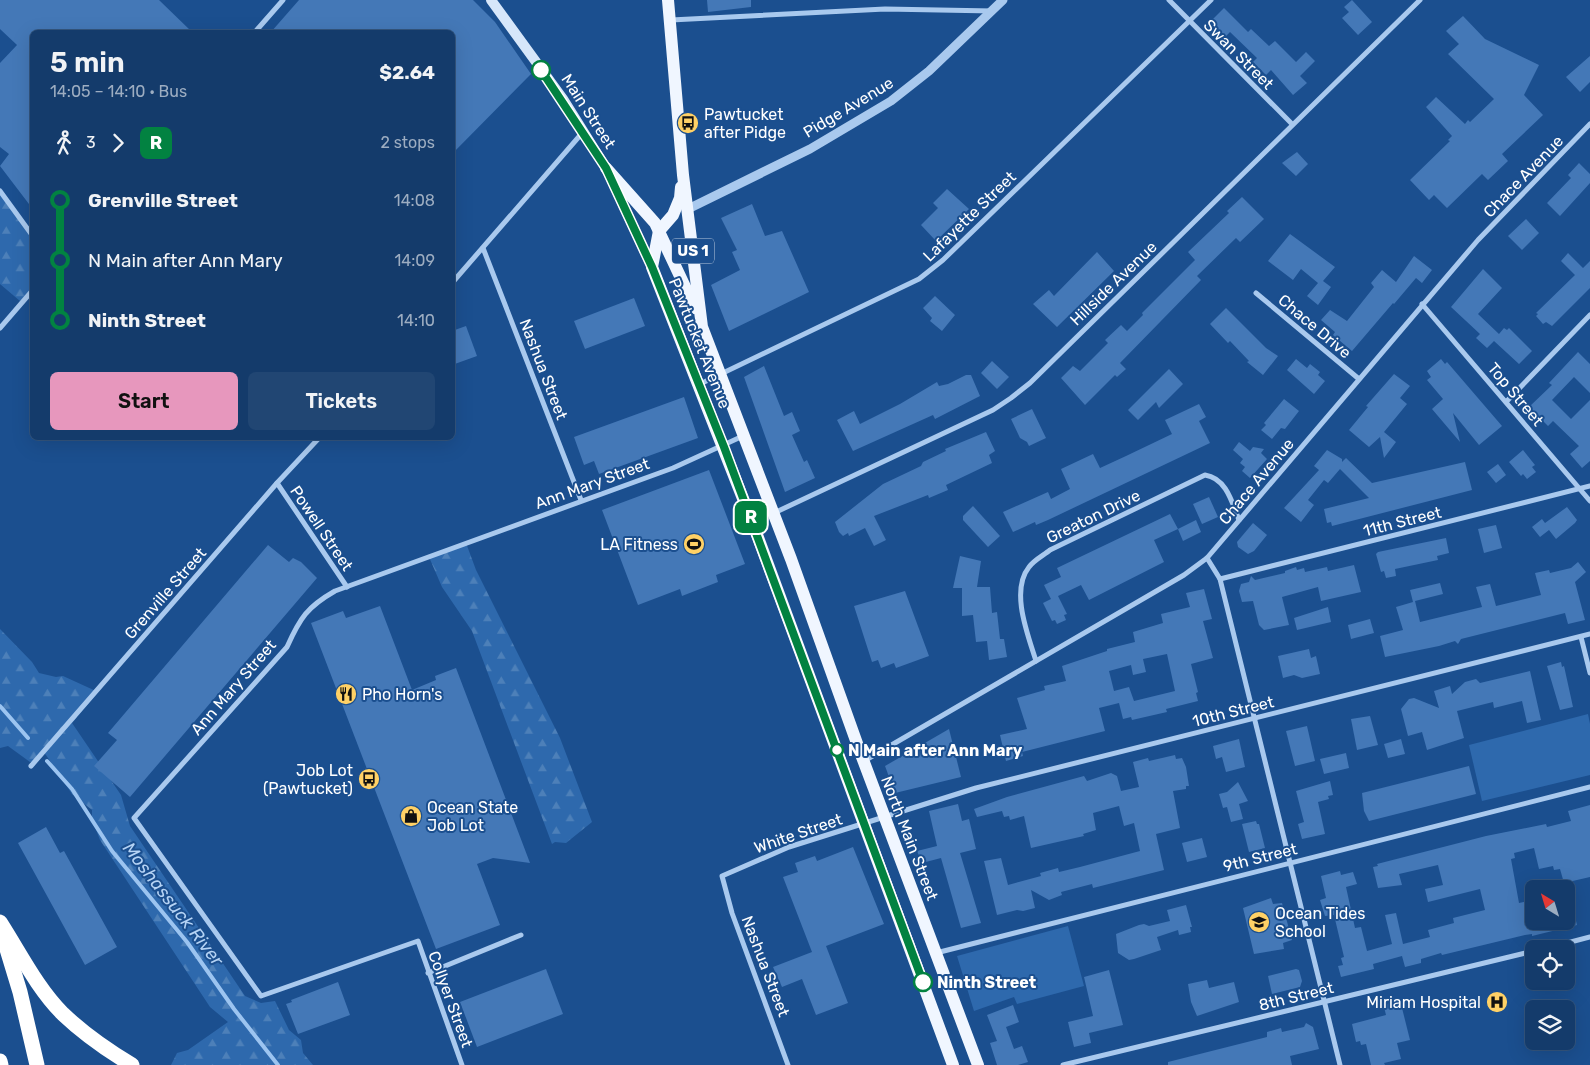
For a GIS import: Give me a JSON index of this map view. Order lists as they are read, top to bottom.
{
  "streets": {
    "main road": [
      "Main Street",
      "US 1",
      "Pawtucket Avenue",
      "North Main Street"
    ],
    "street": [
      "Swan Street",
      "Pidge Avenue",
      "Chace Avenue",
      "Lafayette Street",
      "Hillside Avenue",
      "Chace Drive",
      "Nashua Street",
      "Top Street",
      "Ann Mary Street",
      "Greaton Drive",
      "11th Street",
      "Powell Street",
      "Grenville Street",
      "10th Street",
      "White Street",
      "9th Street",
      "8th Street",
      "Collyer Street"
    ]
  },
  "crossings": [
    ["Swan Street", "Lafayette Street"],
    ["Swan Street", "Hillside Avenue"],
    ["Pidge Avenue", "Pawtucket Avenue"],
    ["Main Street", "Pawtucket Avenue"],
    ["Chace Avenue", "Chace Drive"],
    ["Chace Avenue", "Top Street"],
    ["Chace Avenue", "Greaton Drive"],
    ["Chace Avenue", "North Main Street"],
    ["Lafayette Street", "Pawtucket Avenue"],
    ["US 1", "Pawtucket Avenue"],
    ["US 1", "White Street"],
    ["Hillside Avenue", "Pawtucket Avenue"],
    ["Hillside Avenue", "North Main Street"],
    ["Pawtucket Avenue", "Ann Mary Street"],
    ["Pawtucket Avenue", "North Main Street"],
    ["Nashua Street", "Ann Mary Street"],
    ["Nashua Street", "White Street"],
    ["Top Street", "11th Street"],
    ["Ann Mary Street", "Powell Street"],
    ["Ann Mary Street", "Collyer Street"],
    ["Powell Street", "Grenville Street"],
    ["10th Street", "White Street"],
    ["10th Street", "North Main Street"],
    ["White Street", "North Main Street"],
    ["North Main Street", "9th Street"]
  ],
  "water": ["Moshassuck River"],
  "places": {
    "bus stop": ["Pawtucket after Pidge", "Job Lot (Pawtucket)"],
    "sports": ["LA Fitness"],
    "restaurant": ["Pho Horn's"],
    "other": ["N Main after Ann Mary", "Ninth Street"],
    "shop": ["Ocean State Job Lot"],
    "school or university": ["Ocean Tides School"],
    "hospital": ["Miriam Hospital"]
  },
  "lines": ["bus line R"],
  "north": "top left",
  "page": {
    "on_map": "R",
    "heading": ["5 min", "14:05 – 14:10 · Bus", "$2.64"],
    "legs": ["3", "R", "2 stops"],
    "list": [
      {
        "name": "Grenville Street",
        "value": "14:08"
      },
      {
        "name": "N Main after Ann Mary",
        "value": "14:09"
      },
      {
        "name": "Ninth Street",
        "value": "14:10"
      }
    ],
    "buttons": ["Start", "Tickets"]
  }
}
